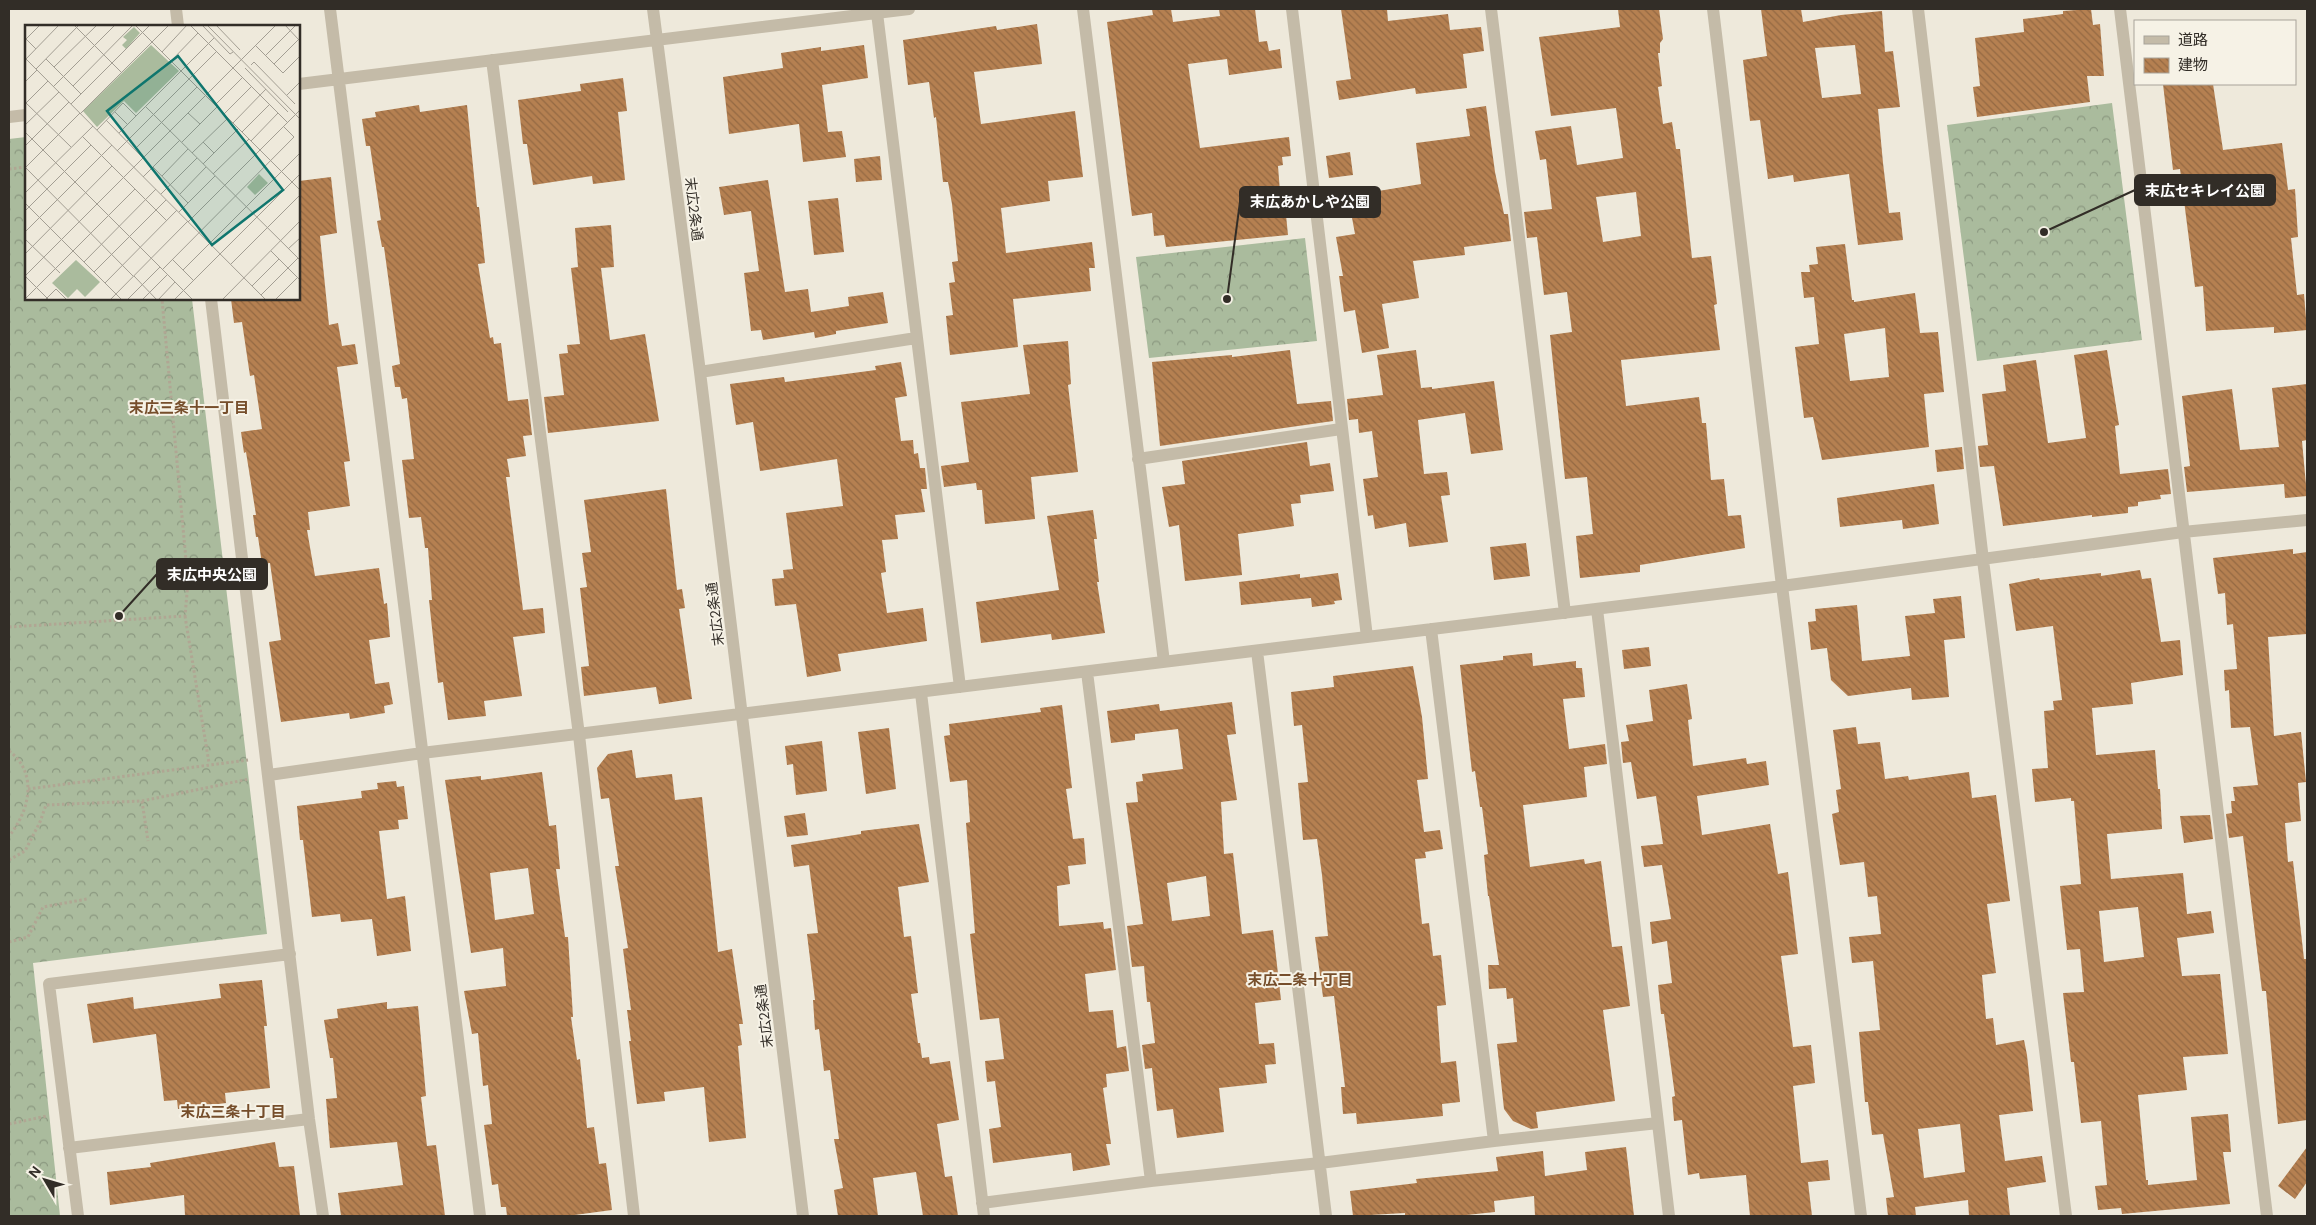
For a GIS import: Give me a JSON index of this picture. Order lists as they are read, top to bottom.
{
  "streets": {
    "street": ["末広2条通"]
  },
  "districts": ["末広三条十一丁目", "末広二条十丁目", "末広三条十丁目"],
  "places": ["末広セキレイ公園", "末広あかしや公園", "末広中央公園"],
  "legend": ["道路", "建物"],
  "north": "top left"
}
